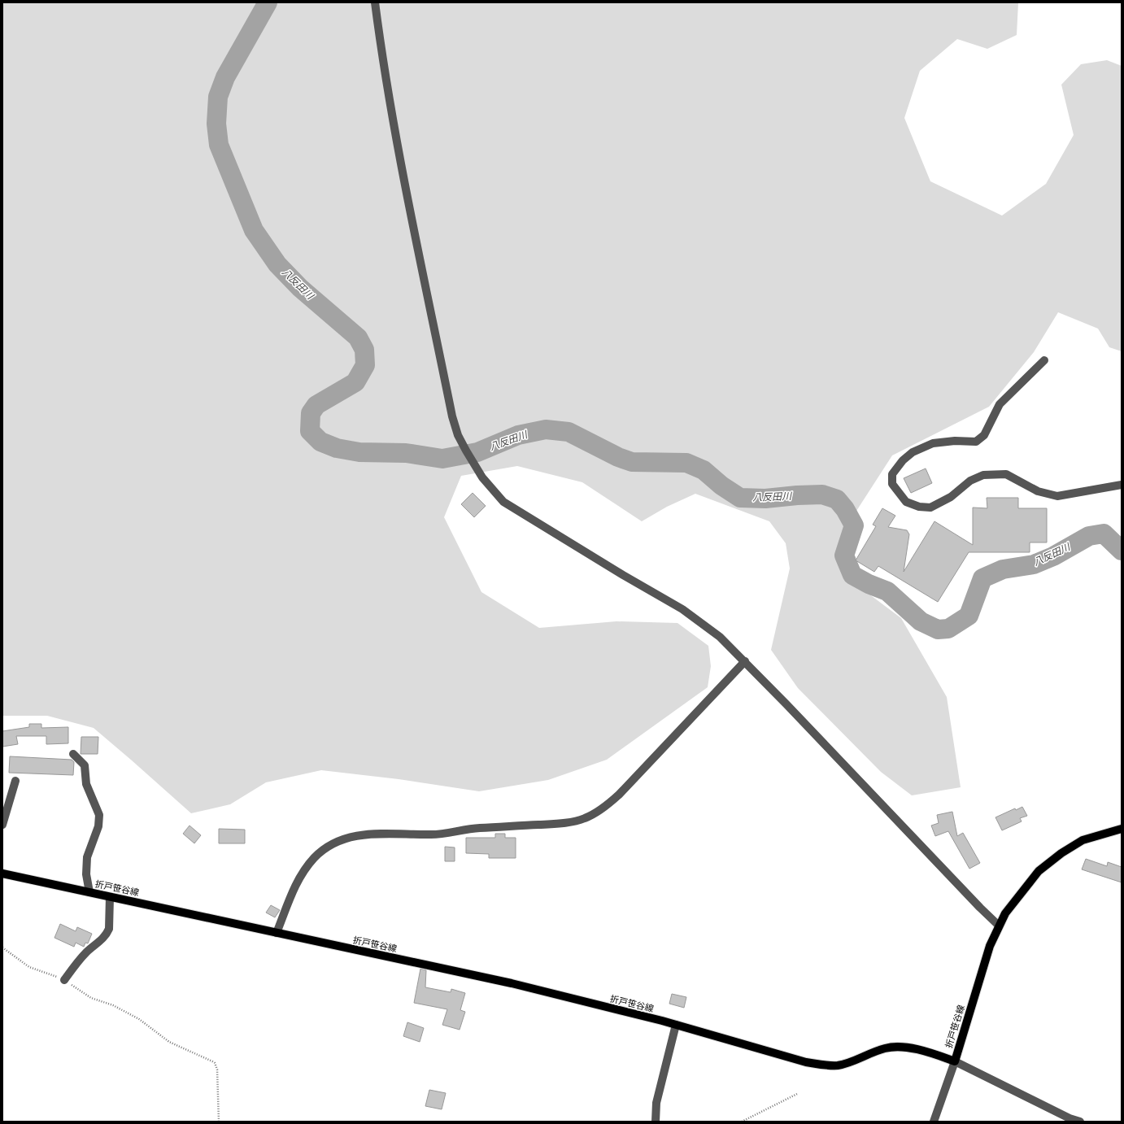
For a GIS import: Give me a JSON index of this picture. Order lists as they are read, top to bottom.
{
  "streets": {
    "main road": ["折戸笹谷線"]
  },
  "water": ["八反田川"]
}
